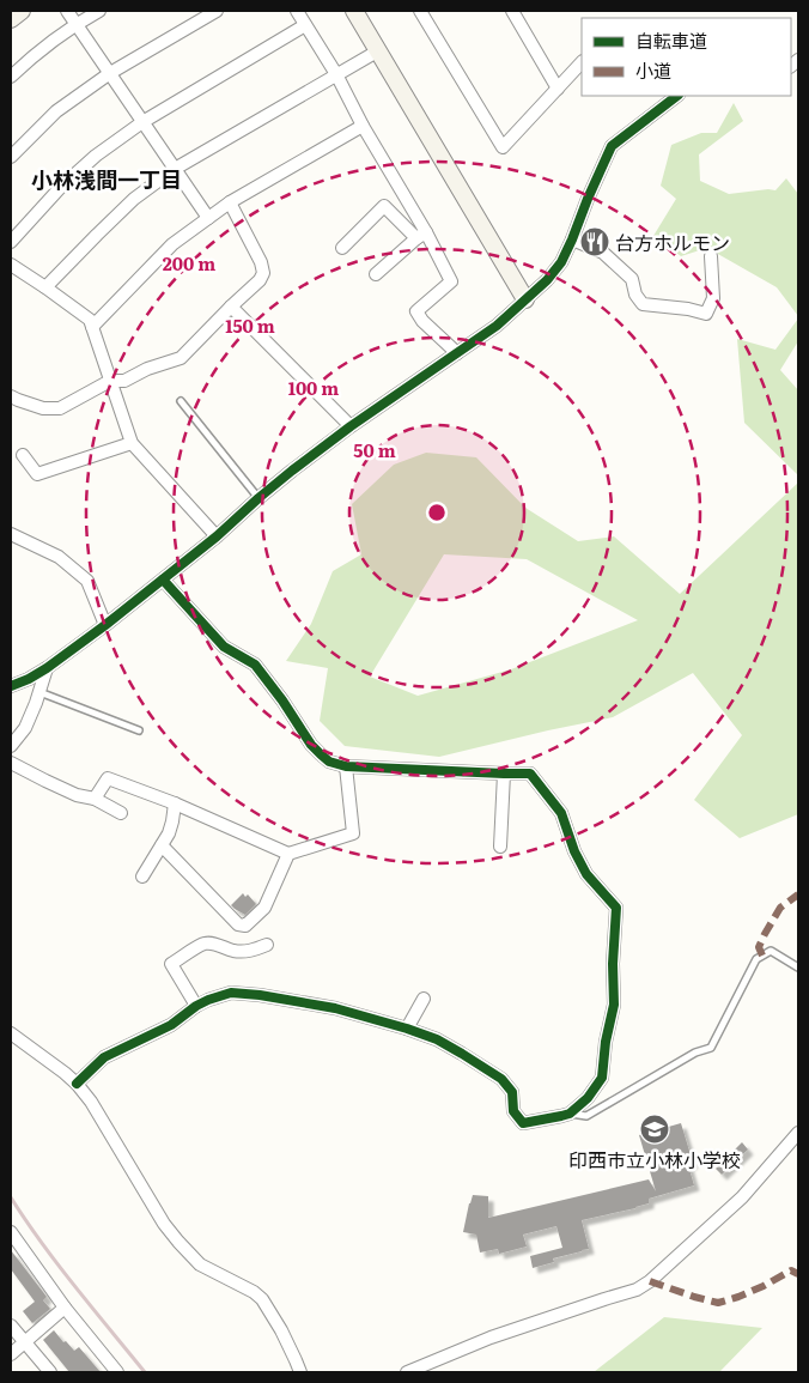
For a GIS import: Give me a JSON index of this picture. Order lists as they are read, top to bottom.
{
  "districts": ["小林浅間一丁目"],
  "places": {
    "restaurant": ["台方ホルモン"],
    "school or university": ["印西市立小林小学校"]
  },
  "legend": ["自転車道", "小道"],
  "rings": [
    "200 m",
    "150 m",
    "100 m",
    "50 m"
  ]
}
